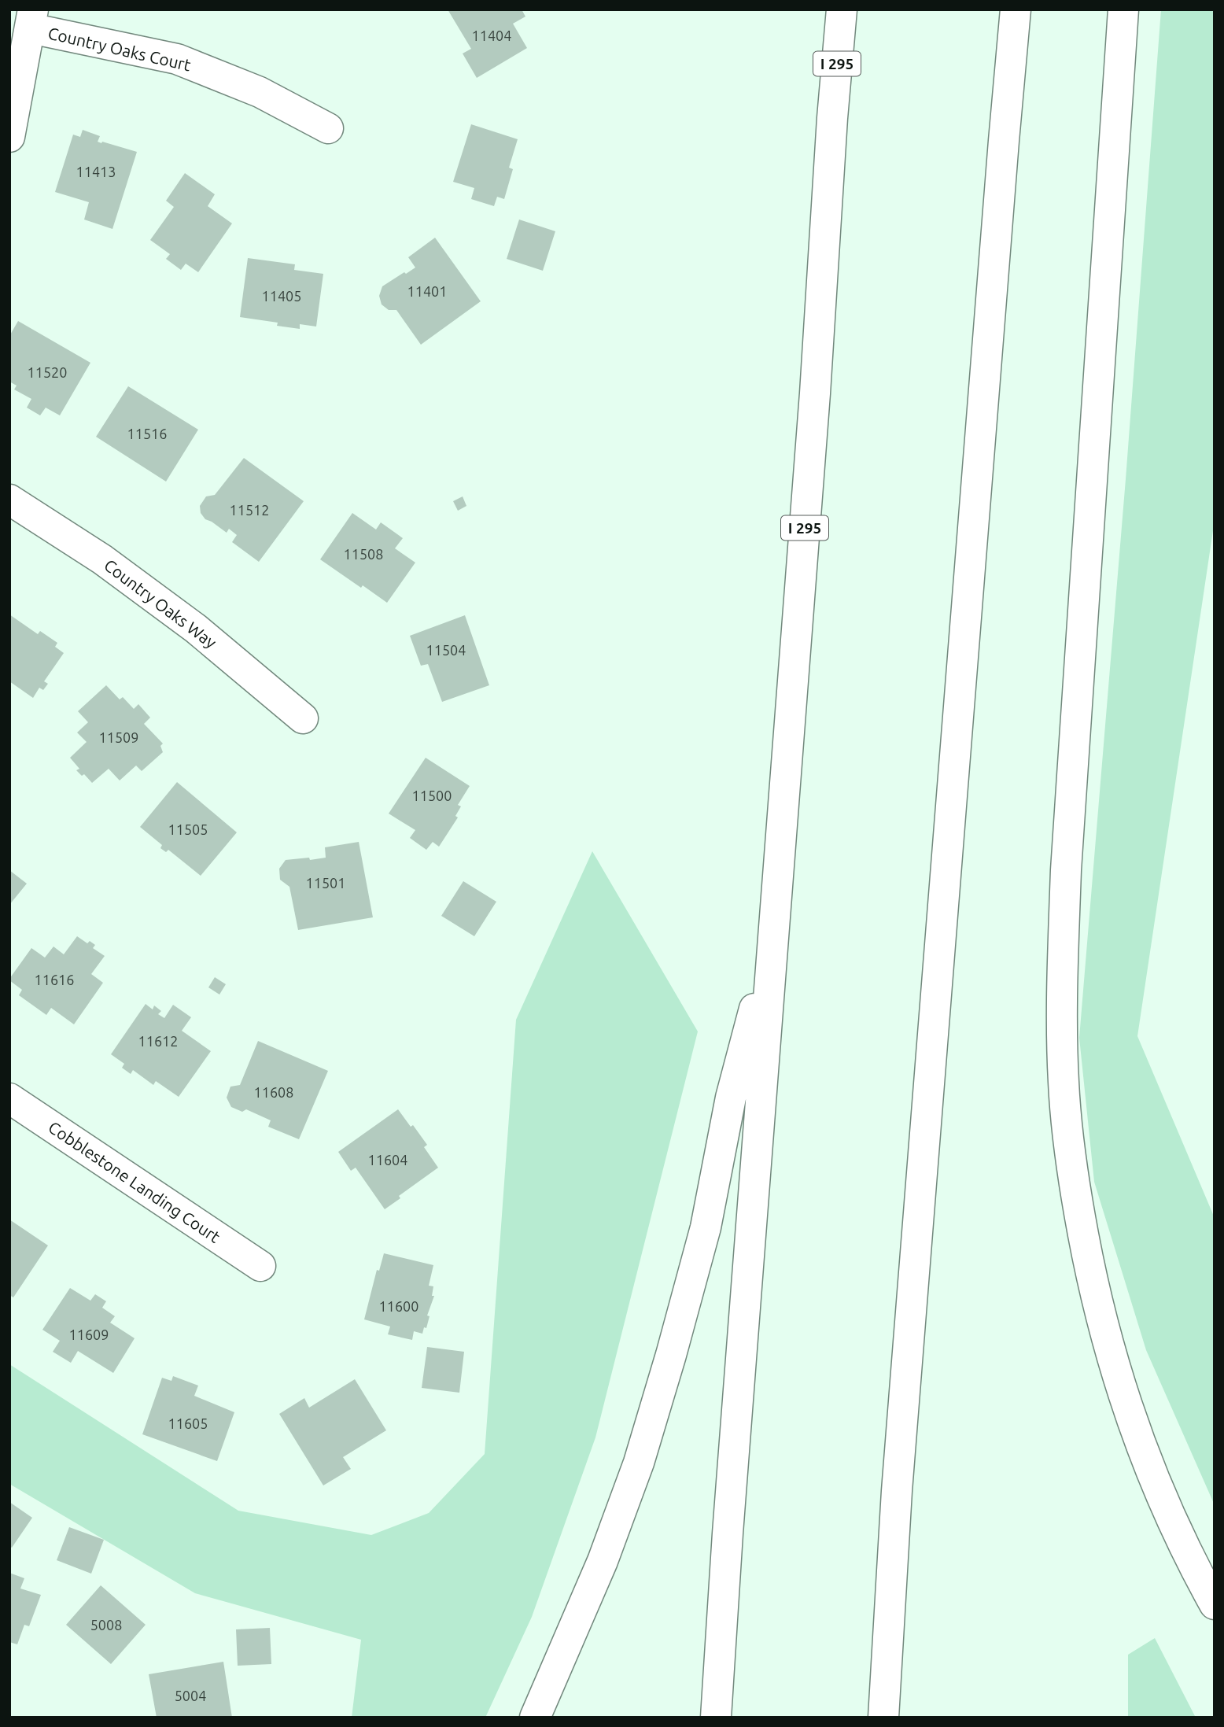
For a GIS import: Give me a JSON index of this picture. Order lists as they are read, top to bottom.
{
  "streets": {
    "main road": [
      "Country Oaks Court",
      "I 295",
      "Country Oaks Way",
      "Cobblestone Landing Court"
    ]
  },
  "house_numbers": [
    "11404",
    "11413",
    "11401",
    "11405",
    "11520",
    "11516",
    "11512",
    "11508",
    "11504",
    "11509",
    "11500",
    "11505",
    "11501",
    "11616",
    "11612",
    "11608",
    "11604",
    "11600",
    "11609",
    "11605",
    "5008",
    "5004"
  ]
}
